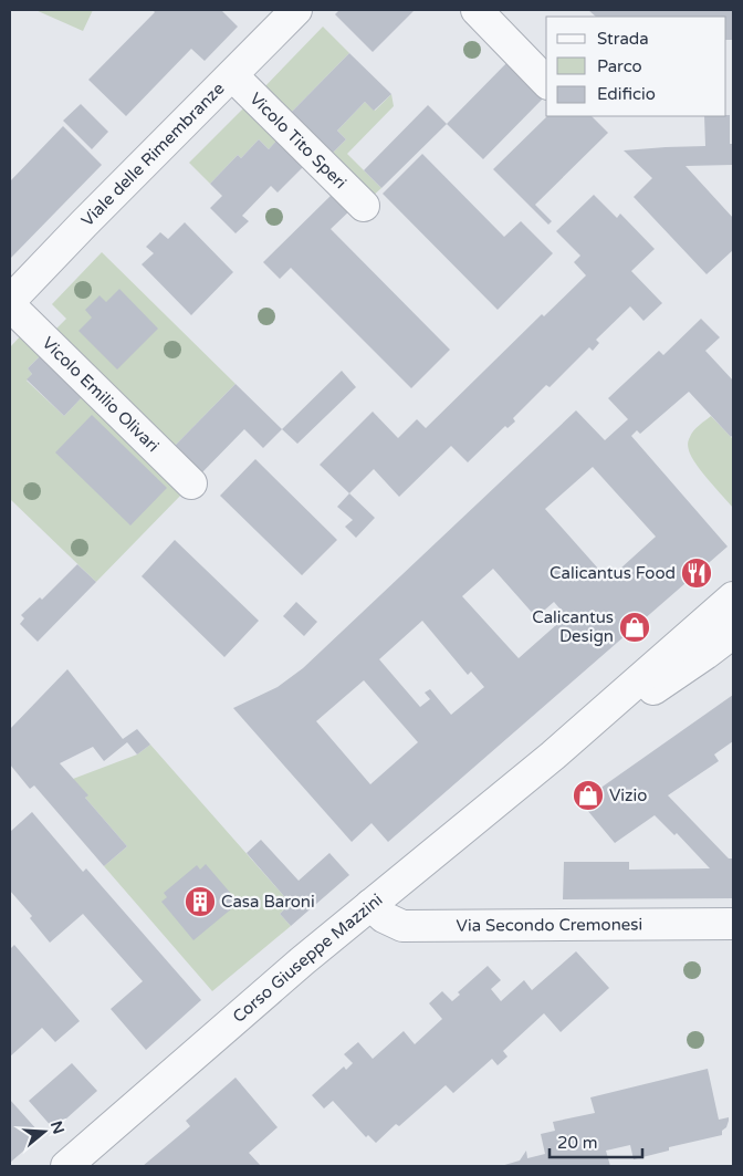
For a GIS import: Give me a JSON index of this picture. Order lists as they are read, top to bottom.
{
  "streets": {
    "street": [
      "Vicolo Tito Speri",
      "Viale delle Rimembranze",
      "Vicolo Emilio Olivari",
      "Via Secondo Cremonesi",
      "Corso Giuseppe Mazzini"
    ]
  },
  "crossings": [
    ["Vicolo Tito Speri", "Viale delle Rimembranze"],
    ["Via Secondo Cremonesi", "Corso Giuseppe Mazzini"]
  ],
  "places": {
    "restaurant": ["Calicantus Food"],
    "shop": ["Calicantus Design", "Vizio"],
    "building": ["Casa Baroni"]
  },
  "legend": ["Strada", "Parco", "Edificio"],
  "scale_bar": "20 m",
  "north": "right"
}
